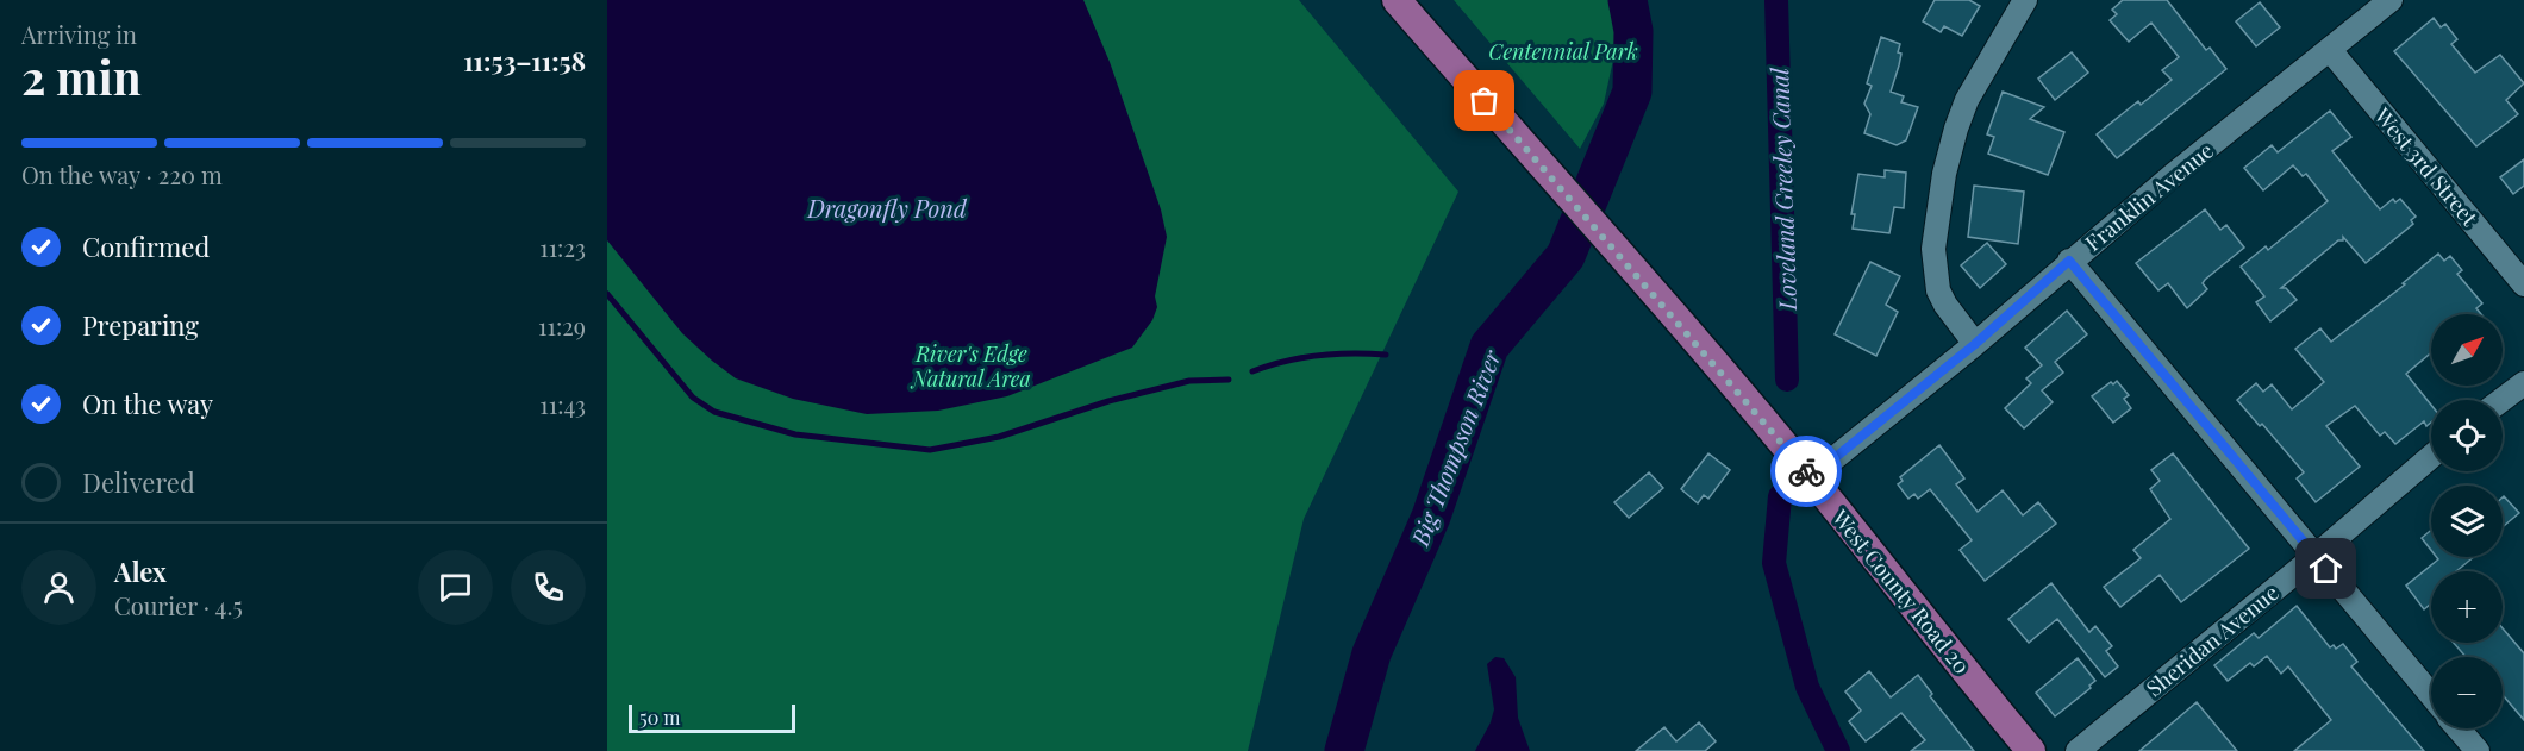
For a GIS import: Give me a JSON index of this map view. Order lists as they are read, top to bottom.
{
  "streets": {
    "main road": ["West County Road 20"],
    "street": ["West 3rd Street", "Franklin Avenue", "Sheridan Avenue"]
  },
  "crossings": [
    ["West 3rd Street", "Franklin Avenue"],
    ["Franklin Avenue", "West County Road 20"]
  ],
  "water": ["Loveland Greeley Canal", "Dragonfly Pond", "Big Thompson River"],
  "parks": ["Centennial Park", "River's Edge Natural Area"],
  "scale_bar": "50 m",
  "north": "top right",
  "page": {
    "heading": ["2 min", "Arriving in", "11:53–11:58"],
    "panel": ["Alex", "Courier · 4.5"],
    "bar": "On the way · 220 m",
    "list": [
      ["Confirmed", "11:23"],
      ["Preparing", "11:29"],
      ["On the way", "11:43"],
      "Delivered"
    ],
    "map_buttons": ["+", "−"],
    "scale": "50 m"
  }
}
